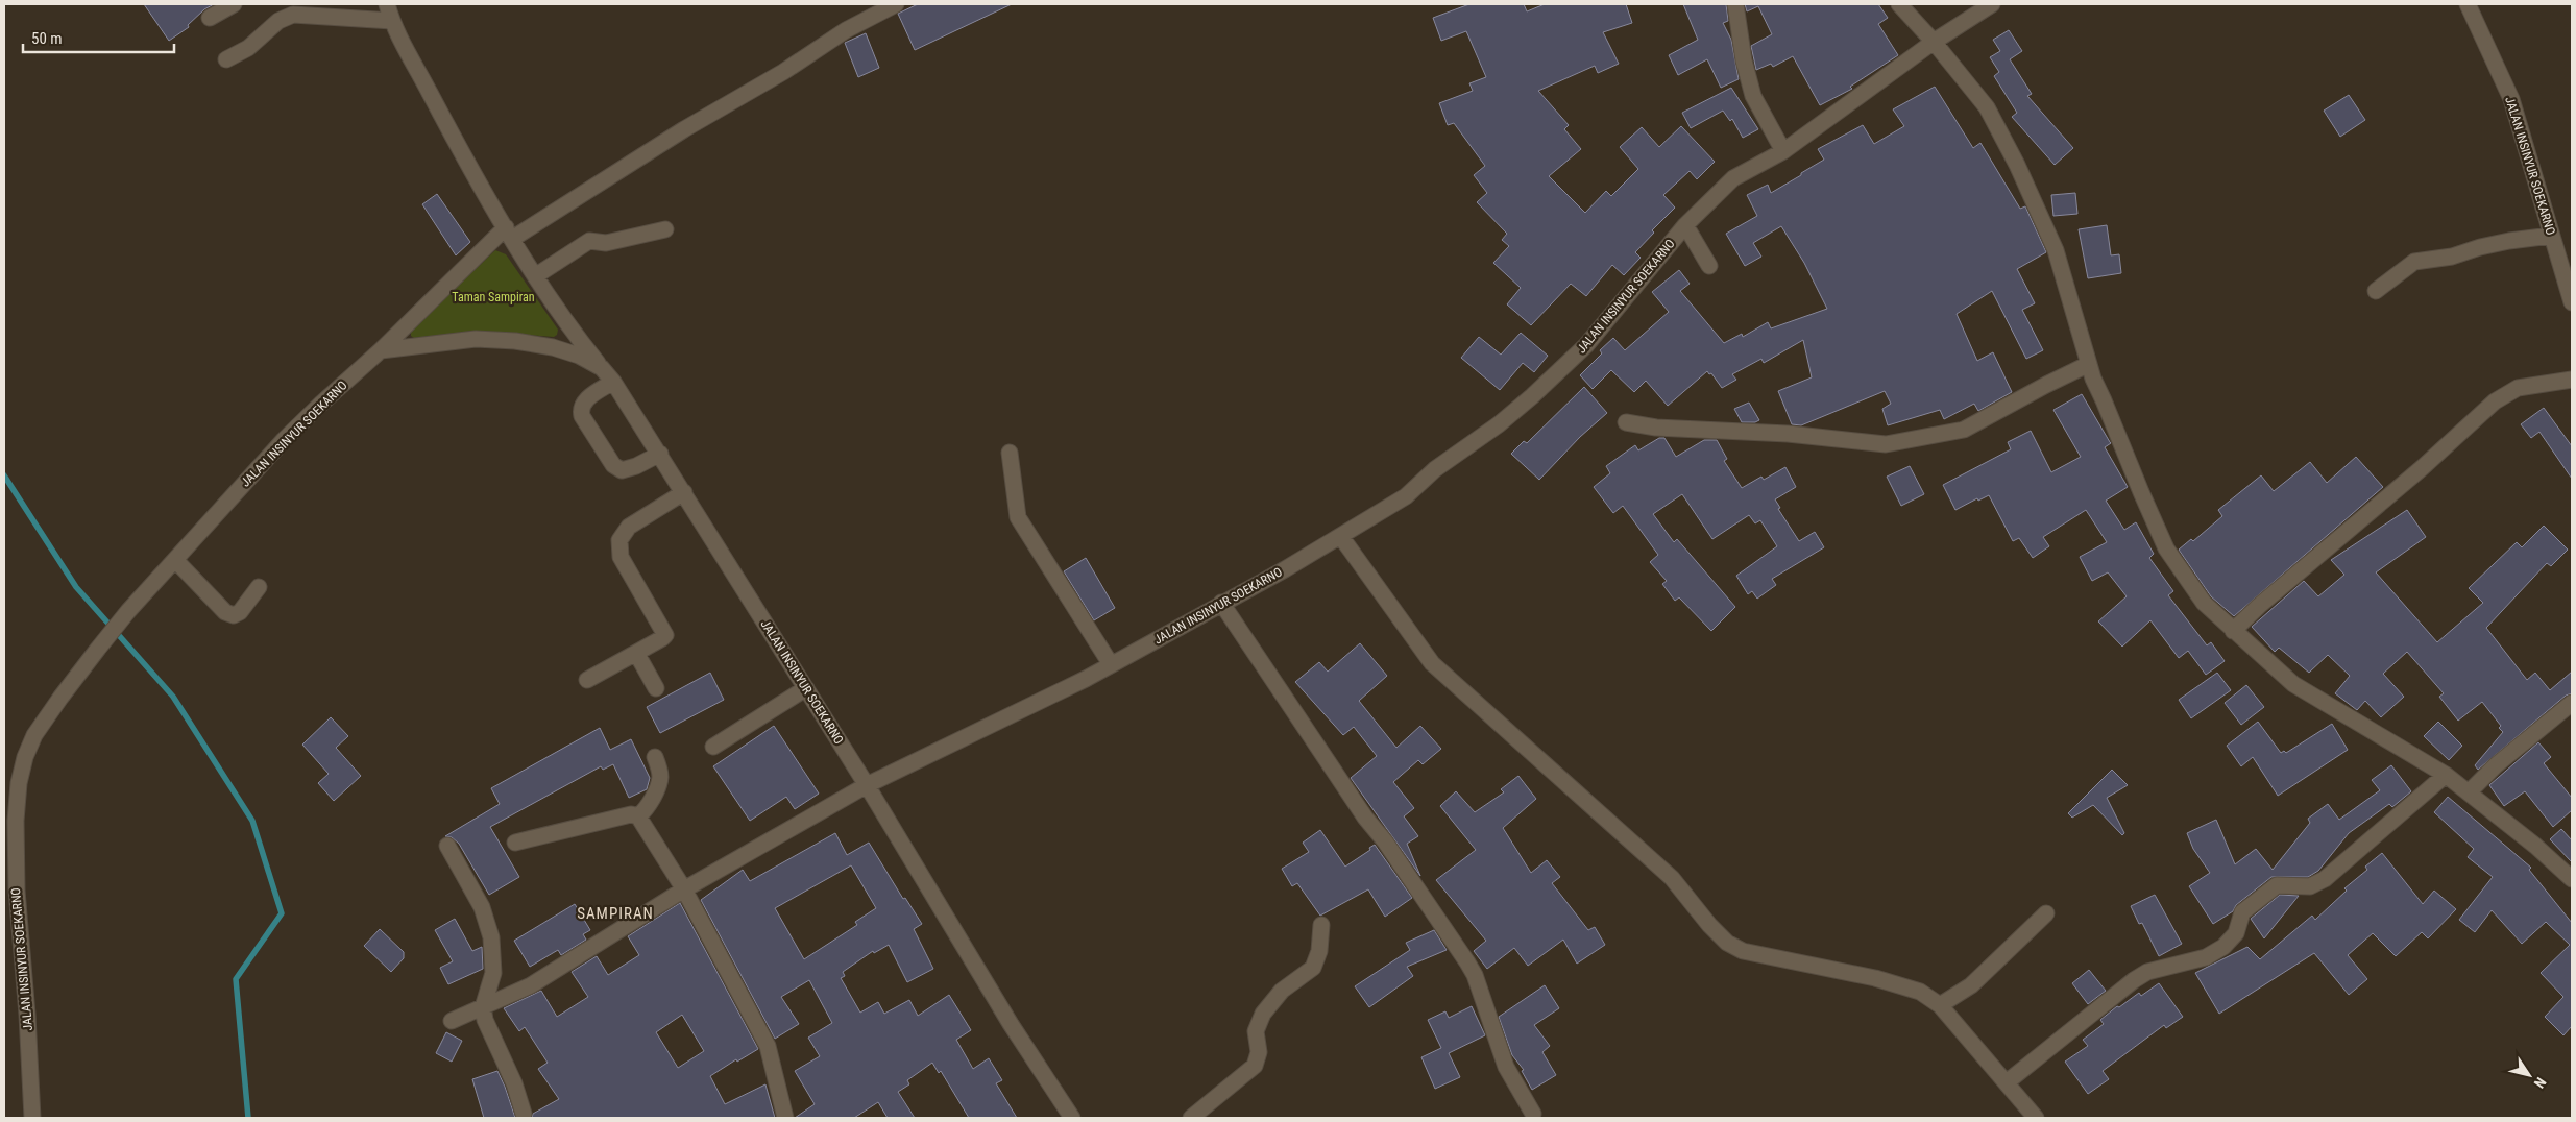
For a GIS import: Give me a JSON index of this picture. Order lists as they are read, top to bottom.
{
  "streets": {
    "street": ["JALAN INSINYUR SOEKARNO"]
  },
  "districts": ["SAMPIRAN"],
  "parks": ["Taman Sampiran"],
  "scale_bar": "50 m",
  "north": "bottom right"
}
